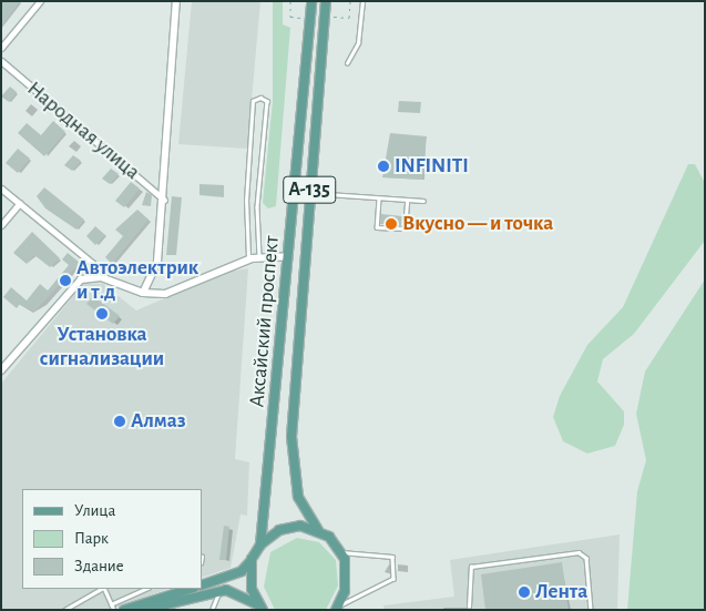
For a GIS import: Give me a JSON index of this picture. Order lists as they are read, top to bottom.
{
  "streets": {
    "main road": ["А-135", "Аксайский проспект"],
    "street": ["Народная улица"]
  },
  "places": [
    "INFINITI",
    "Вкусно — и точка",
    "Автоэлектрик и т.д",
    "Установка сигнализации",
    "Алмаз",
    "Лента"
  ],
  "legend": ["Улица", "Парк", "Здание"]
}
